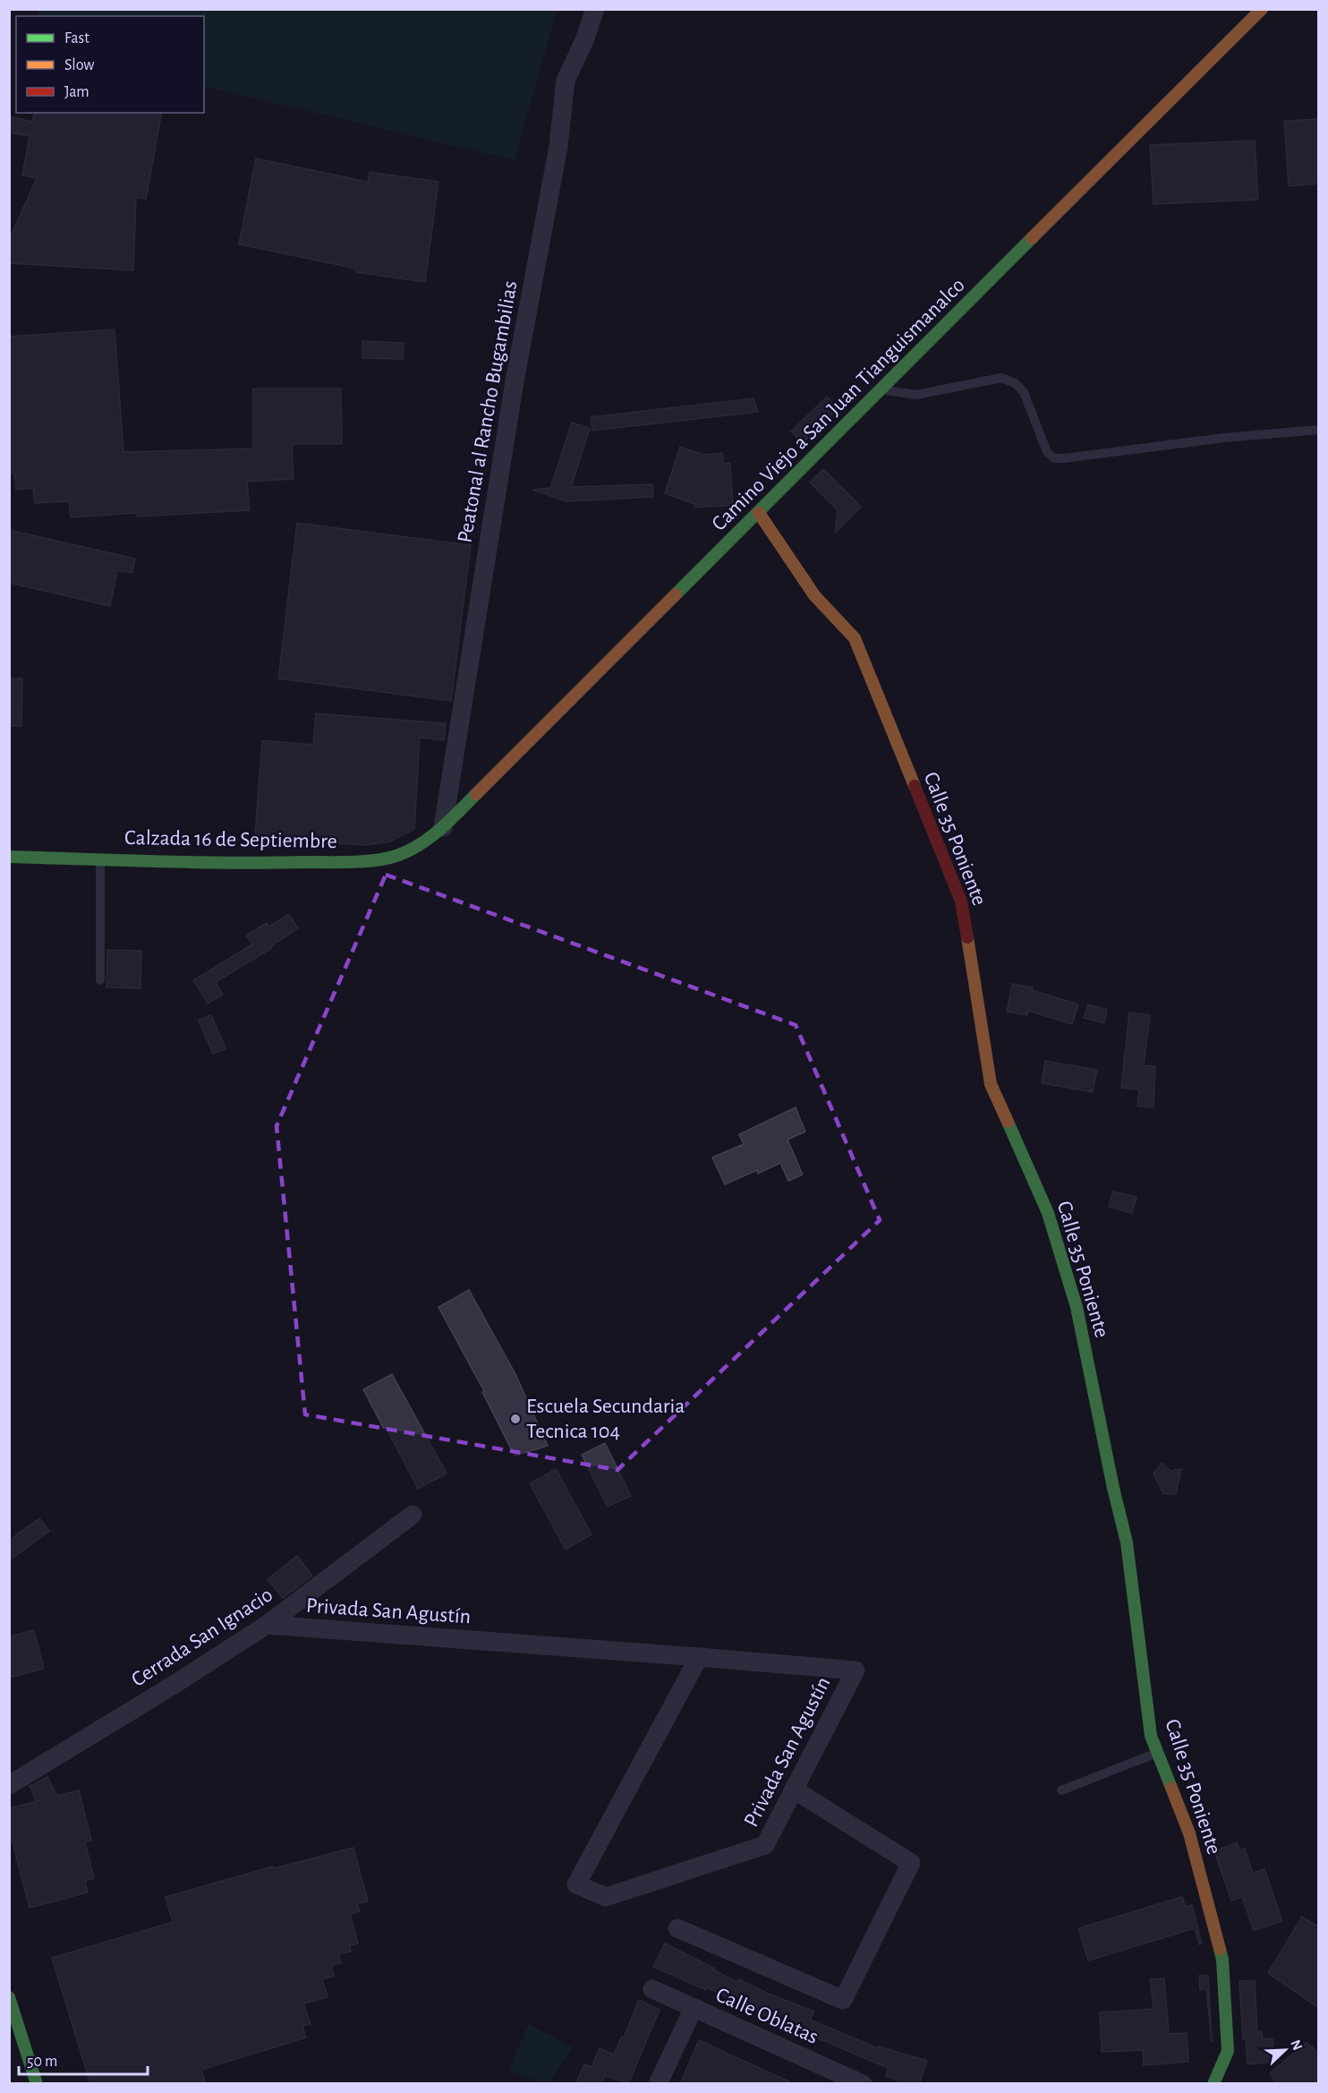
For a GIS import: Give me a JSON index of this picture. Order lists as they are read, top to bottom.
{
  "streets": {
    "street": [
      "Camino Viejo a San Juan Tianguismanalco",
      "Peatonal al Rancho Bugambilias",
      "Calle 35 Poniente",
      "Calzada 16 de Septiembre",
      "Privada San Agustín",
      "Cerrada San Ignacio",
      "Calle Oblatas"
    ]
  },
  "crossings": [
    ["Camino Viejo a San Juan Tianguismanalco", "Peatonal al Rancho Bugambilias"],
    ["Camino Viejo a San Juan Tianguismanalco", "Calle 35 Poniente"],
    ["Camino Viejo a San Juan Tianguismanalco", "Calzada 16 de Septiembre"],
    ["Peatonal al Rancho Bugambilias", "Calzada 16 de Septiembre"],
    ["Privada San Agustín", "Cerrada San Ignacio"]
  ],
  "places": ["Escuela Secundaria Tecnica 104"],
  "legend": ["Fast", "Slow", "Jam"],
  "scale_bar": "50 m",
  "north": "top right"
}
